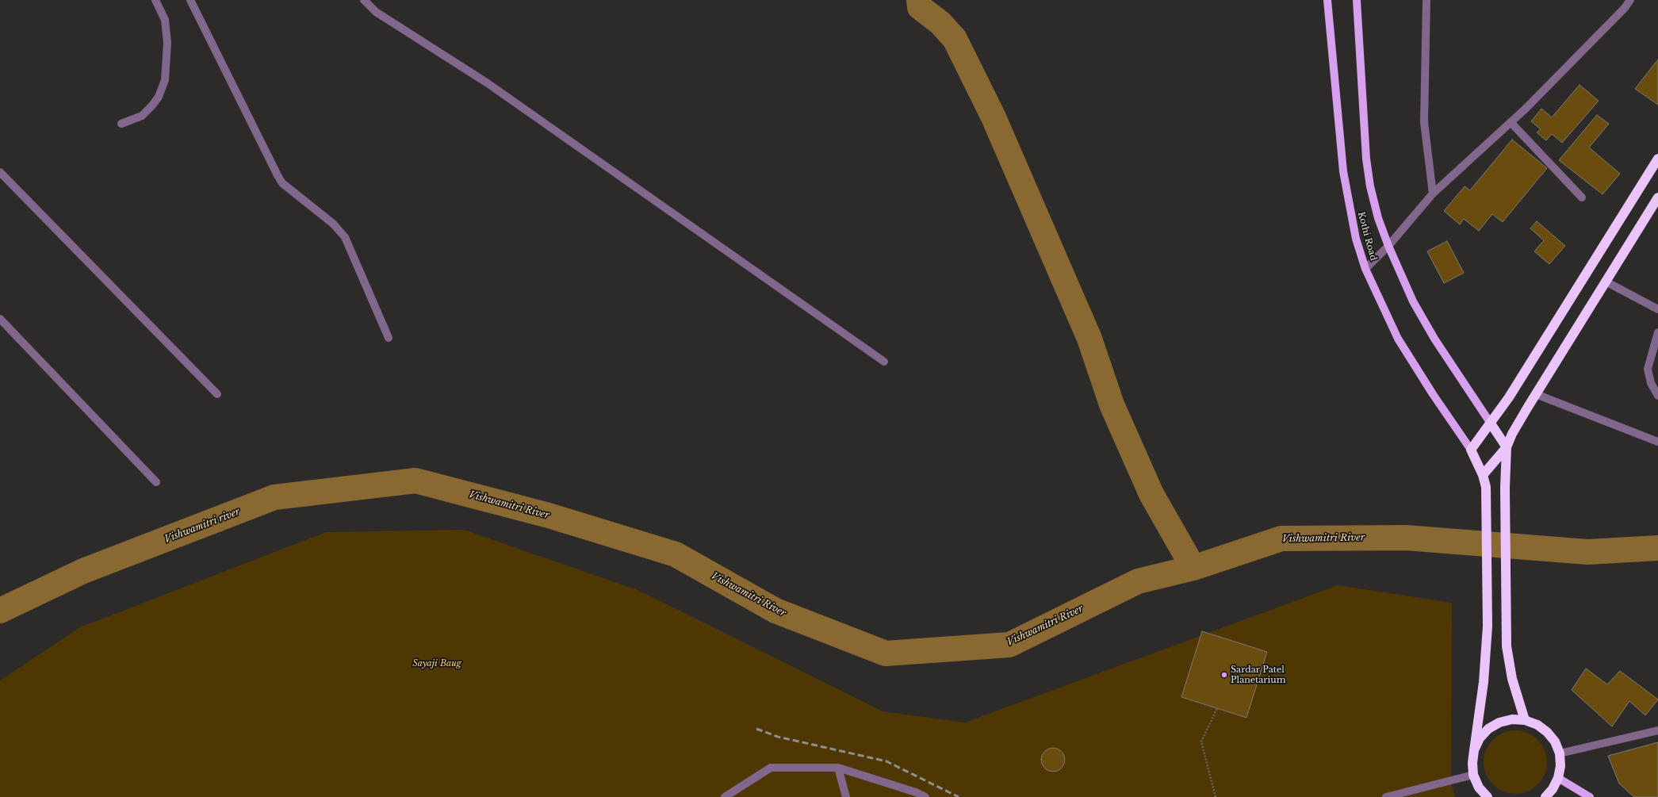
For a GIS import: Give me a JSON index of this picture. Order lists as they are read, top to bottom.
{
  "streets": {
    "main road": ["Kothi Road"]
  },
  "water": ["Vishwamitri River", "Vishwamitri river"],
  "parks": ["Sayaji Baug"],
  "places": ["Sardar Patel Planetarium"]
}
